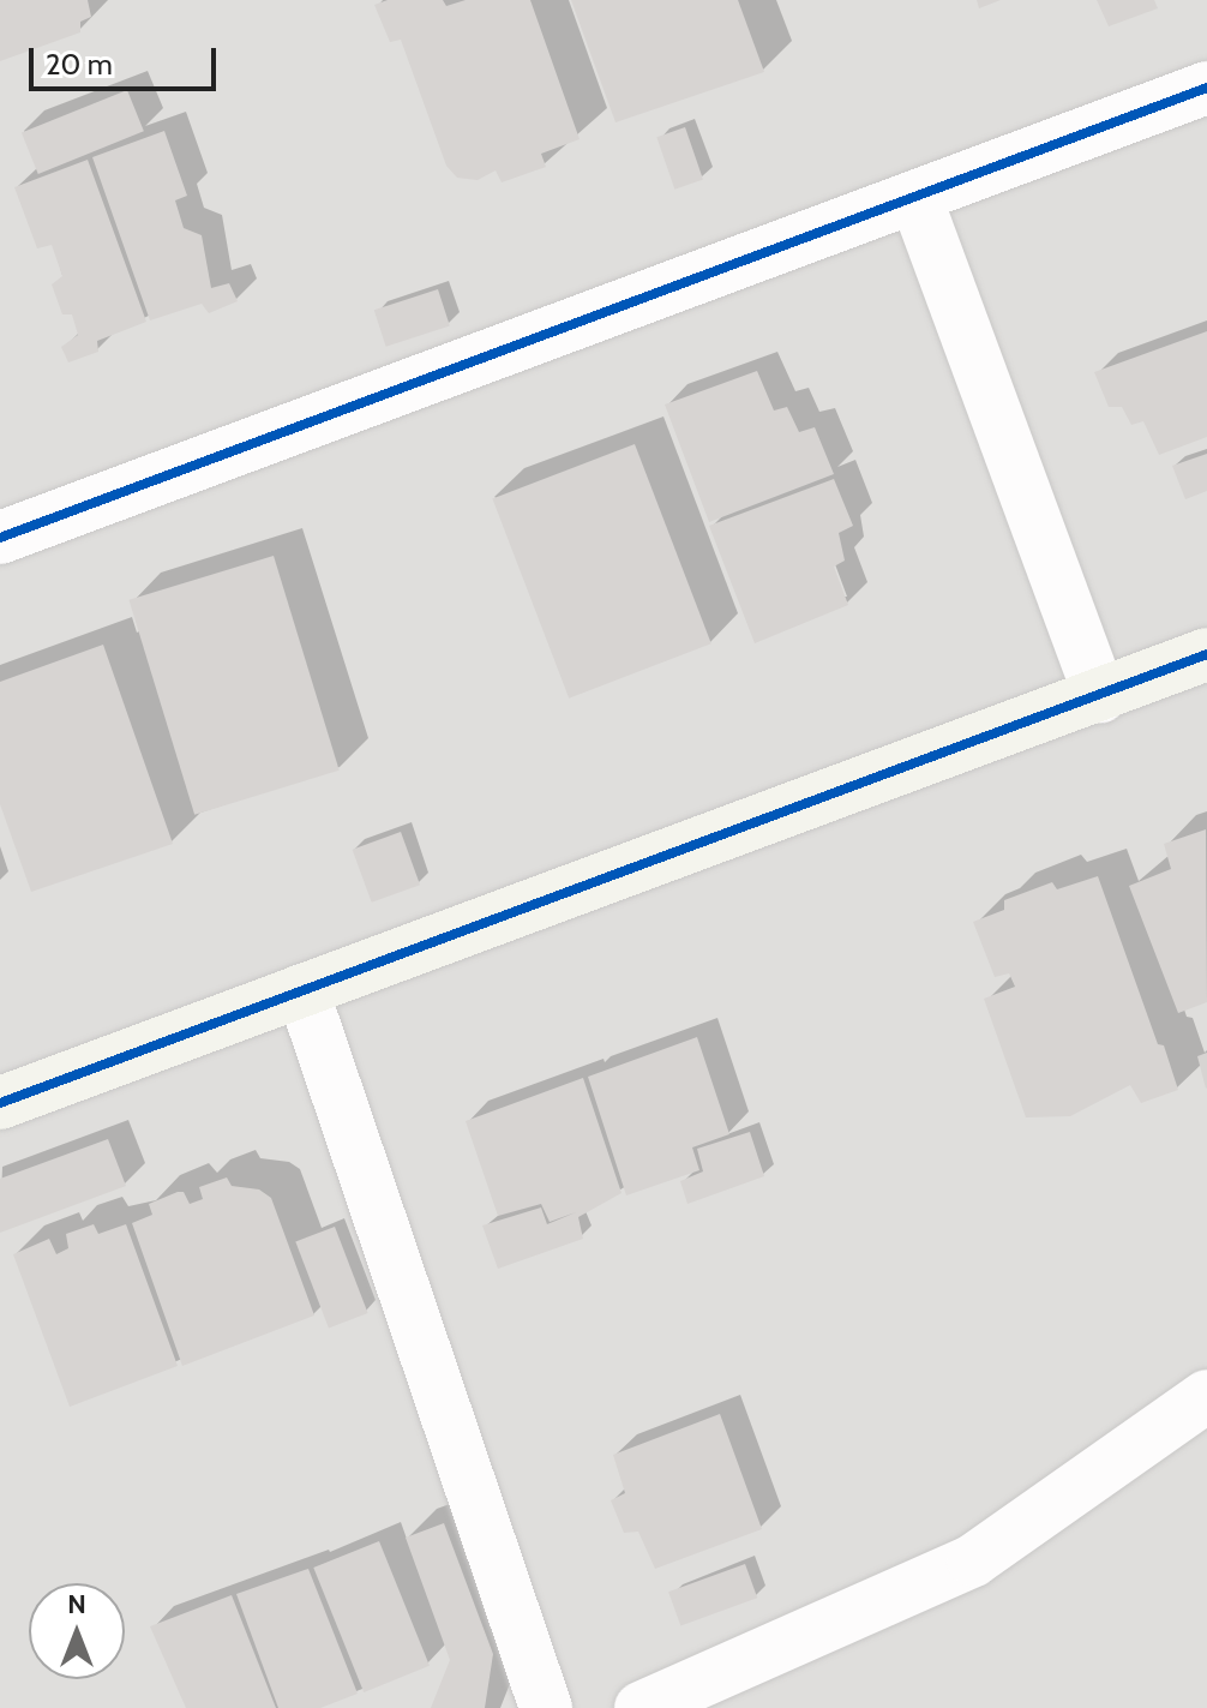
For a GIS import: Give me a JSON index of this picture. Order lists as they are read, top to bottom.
{
  "scale_bar": "20 m",
  "north": "top"
}
